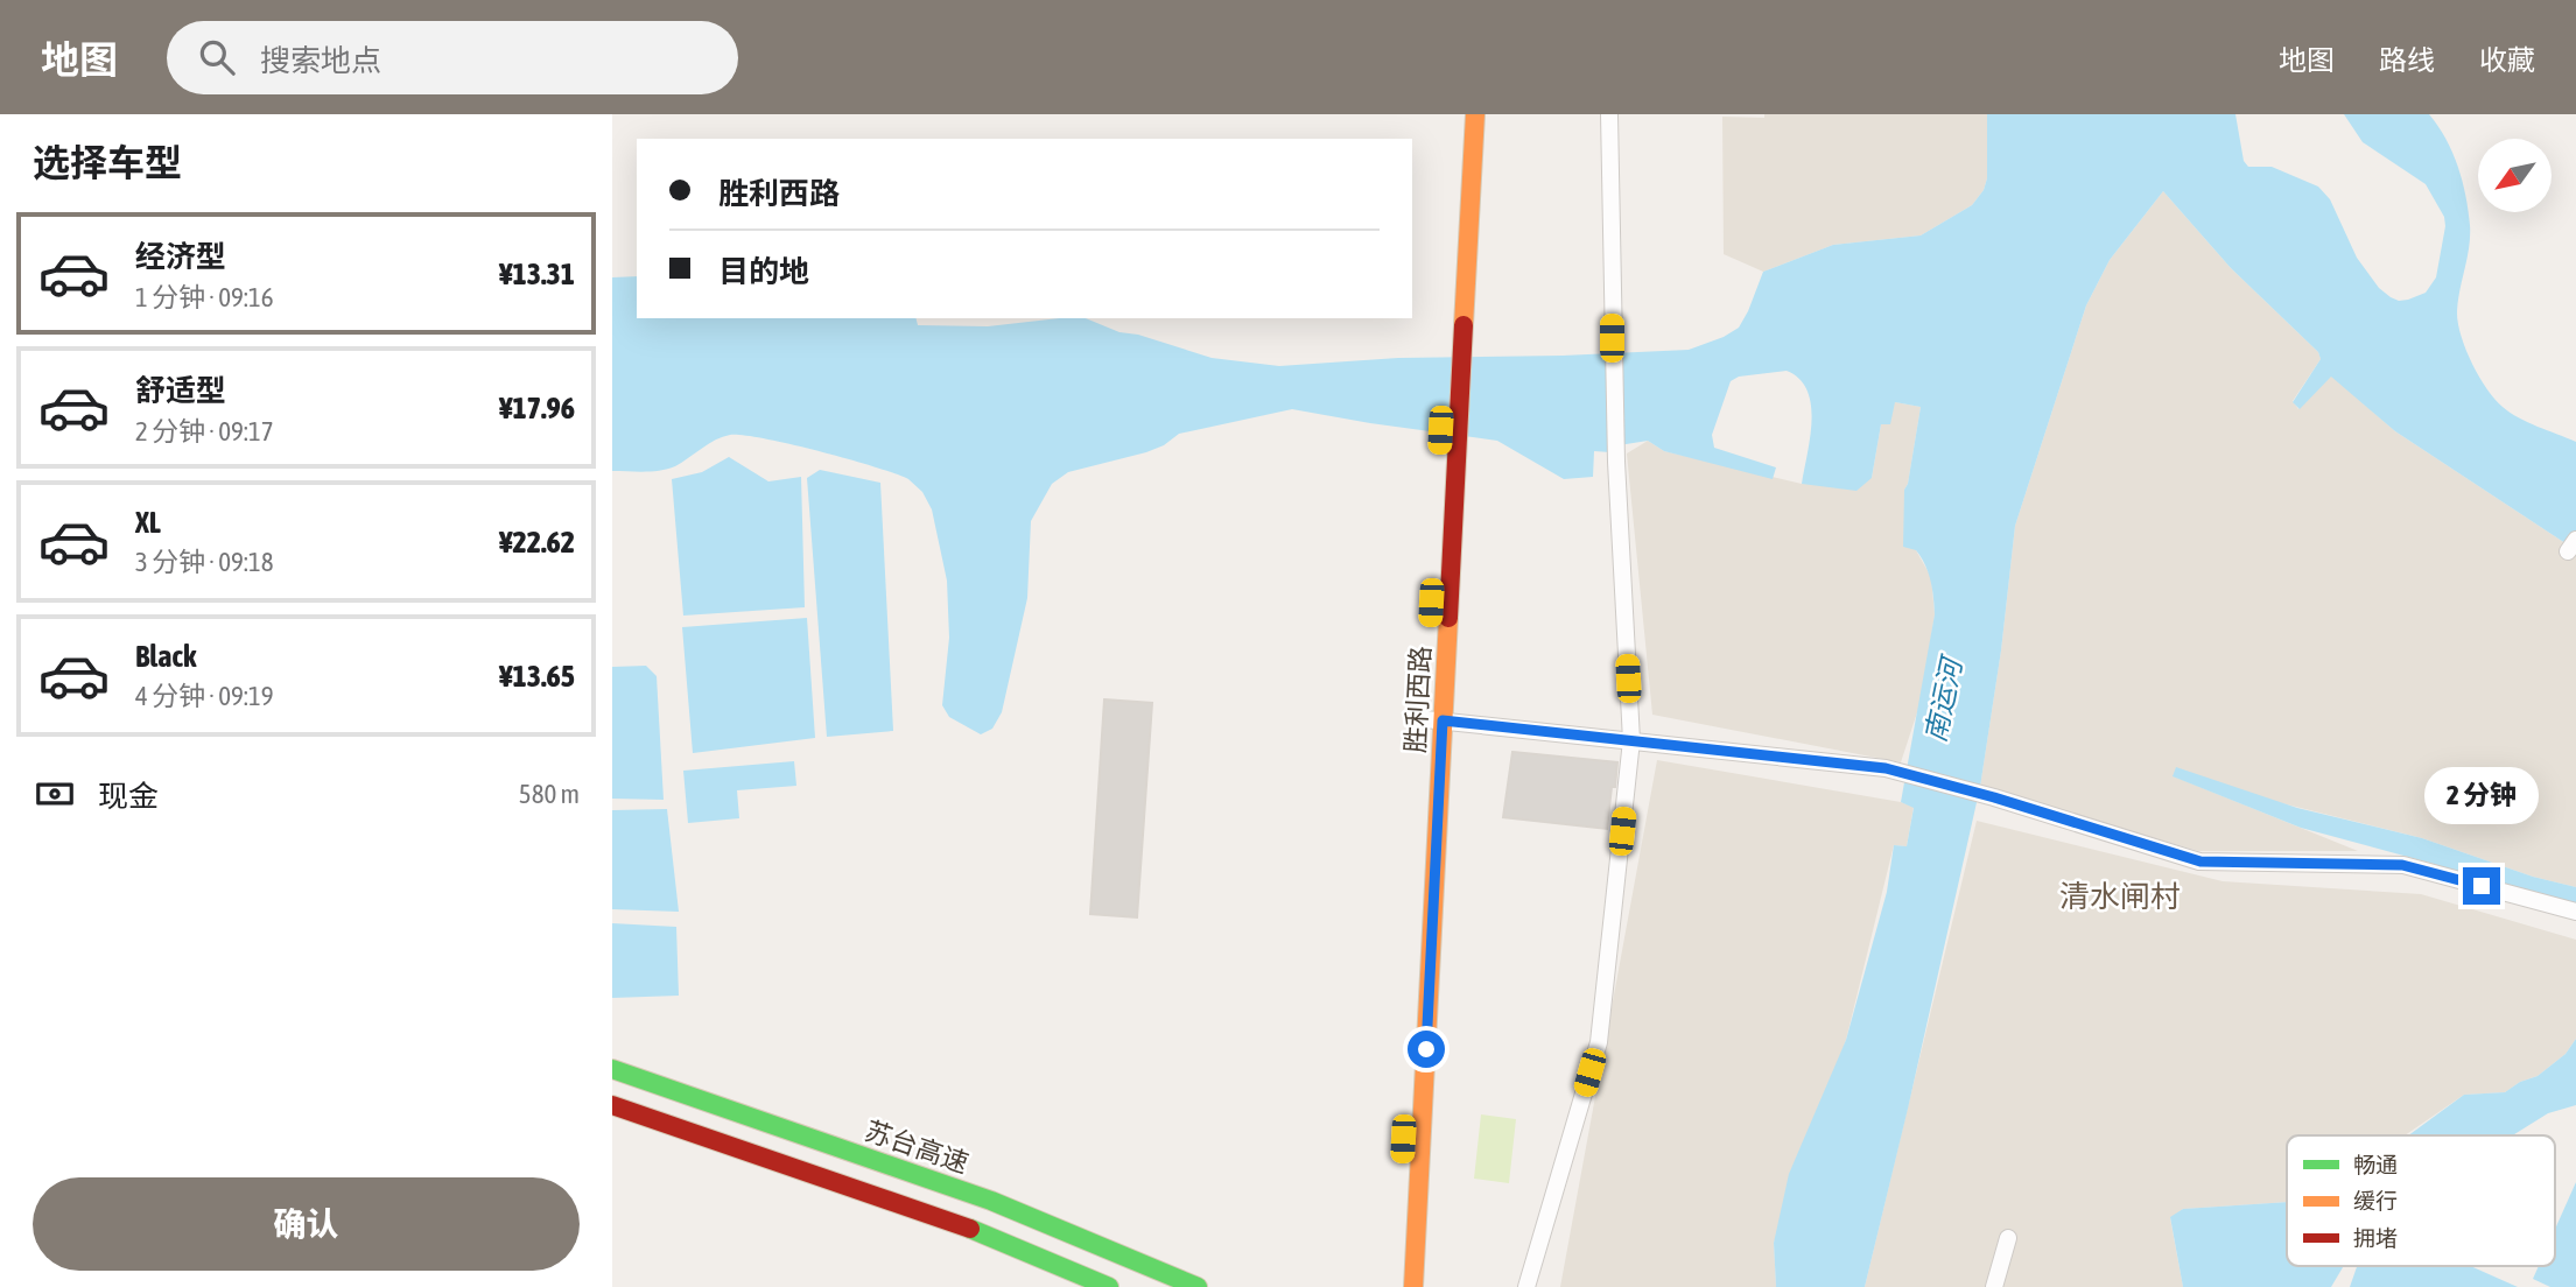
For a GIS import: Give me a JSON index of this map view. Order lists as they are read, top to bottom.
{
  "streets": {
    "main road": ["胜利西路", "苏台高速"]
  },
  "districts": ["清水闸村"],
  "water": ["南运河"],
  "legend": ["畅通", "缓行", "拥堵"],
  "north": "bottom left",
  "page": {
    "header": "地图",
    "search": "搜索地点",
    "nav": ["地图", "路线", "收藏"],
    "heading": "选择车型",
    "banner": ["胜利西路", "目的地"],
    "list": [
      {
        "name": "经济型",
        "note": "1 分钟 · 09:16",
        "value": "¥13.31"
      },
      {
        "name": "舒适型",
        "note": "2 分钟 · 09:17",
        "value": "¥17.96"
      },
      {
        "name": "XL",
        "note": "3 分钟 · 09:18",
        "value": "¥22.62"
      },
      {
        "name": "Black",
        "note": "4 分钟 · 09:19",
        "value": "¥13.65"
      }
    ],
    "pay": ["现金", "580 m"],
    "bubble": "2 分钟",
    "buttons": "确认"
  }
}
